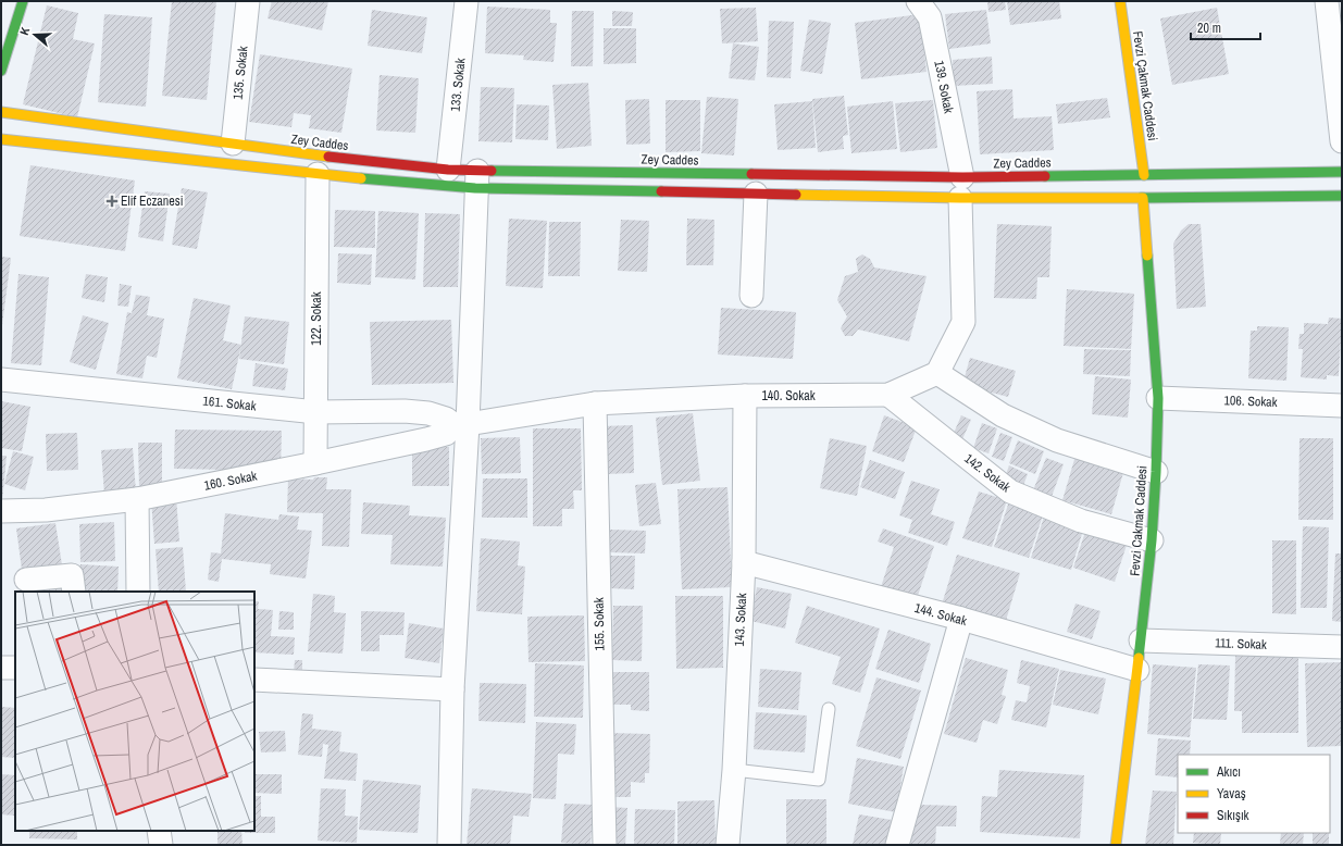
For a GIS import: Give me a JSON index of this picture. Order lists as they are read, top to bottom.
{
  "streets": {
    "main road": ["Fevzi Çakmak Caddesi", "Zey Caddes", "Fevzi Cakmak Caddesi"],
    "street": [
      "135. Sokak",
      "133. Sokak",
      "139. Sokak",
      "122. Sokak",
      "140. Sokak",
      "106. Sokak",
      "161. Sokak",
      "142. Sokak",
      "160. Sokak",
      "144. Sokak",
      "143. Sokak",
      "155. Sokak",
      "111. Sokak"
    ]
  },
  "crossings": [
    ["135. Sokak", "Zey Caddes"],
    ["133. Sokak", "Zey Caddes"],
    ["Fevzi Çakmak Caddesi", "Zey Caddes"],
    ["139. Sokak", "Zey Caddes"],
    ["Zey Caddes", "122. Sokak"],
    ["Zey Caddes", "Fevzi Cakmak Caddesi"],
    ["122. Sokak", "161. Sokak"],
    ["122. Sokak", "160. Sokak"],
    ["140. Sokak", "161. Sokak"],
    ["140. Sokak", "142. Sokak"],
    ["140. Sokak", "160. Sokak"],
    ["140. Sokak", "143. Sokak"],
    ["140. Sokak", "155. Sokak"],
    ["106. Sokak", "Fevzi Cakmak Caddesi"],
    ["161. Sokak", "160. Sokak"],
    ["142. Sokak", "Fevzi Cakmak Caddesi"],
    ["Fevzi Cakmak Caddesi", "144. Sokak"],
    ["Fevzi Cakmak Caddesi", "111. Sokak"],
    ["144. Sokak", "143. Sokak"]
  ],
  "places": {
    "health": ["Elif Eczanesi"]
  },
  "legend": ["Akıcı", "Yavaş", "Sıkışık"],
  "scale_bar": "20 m",
  "north": "left"
}
